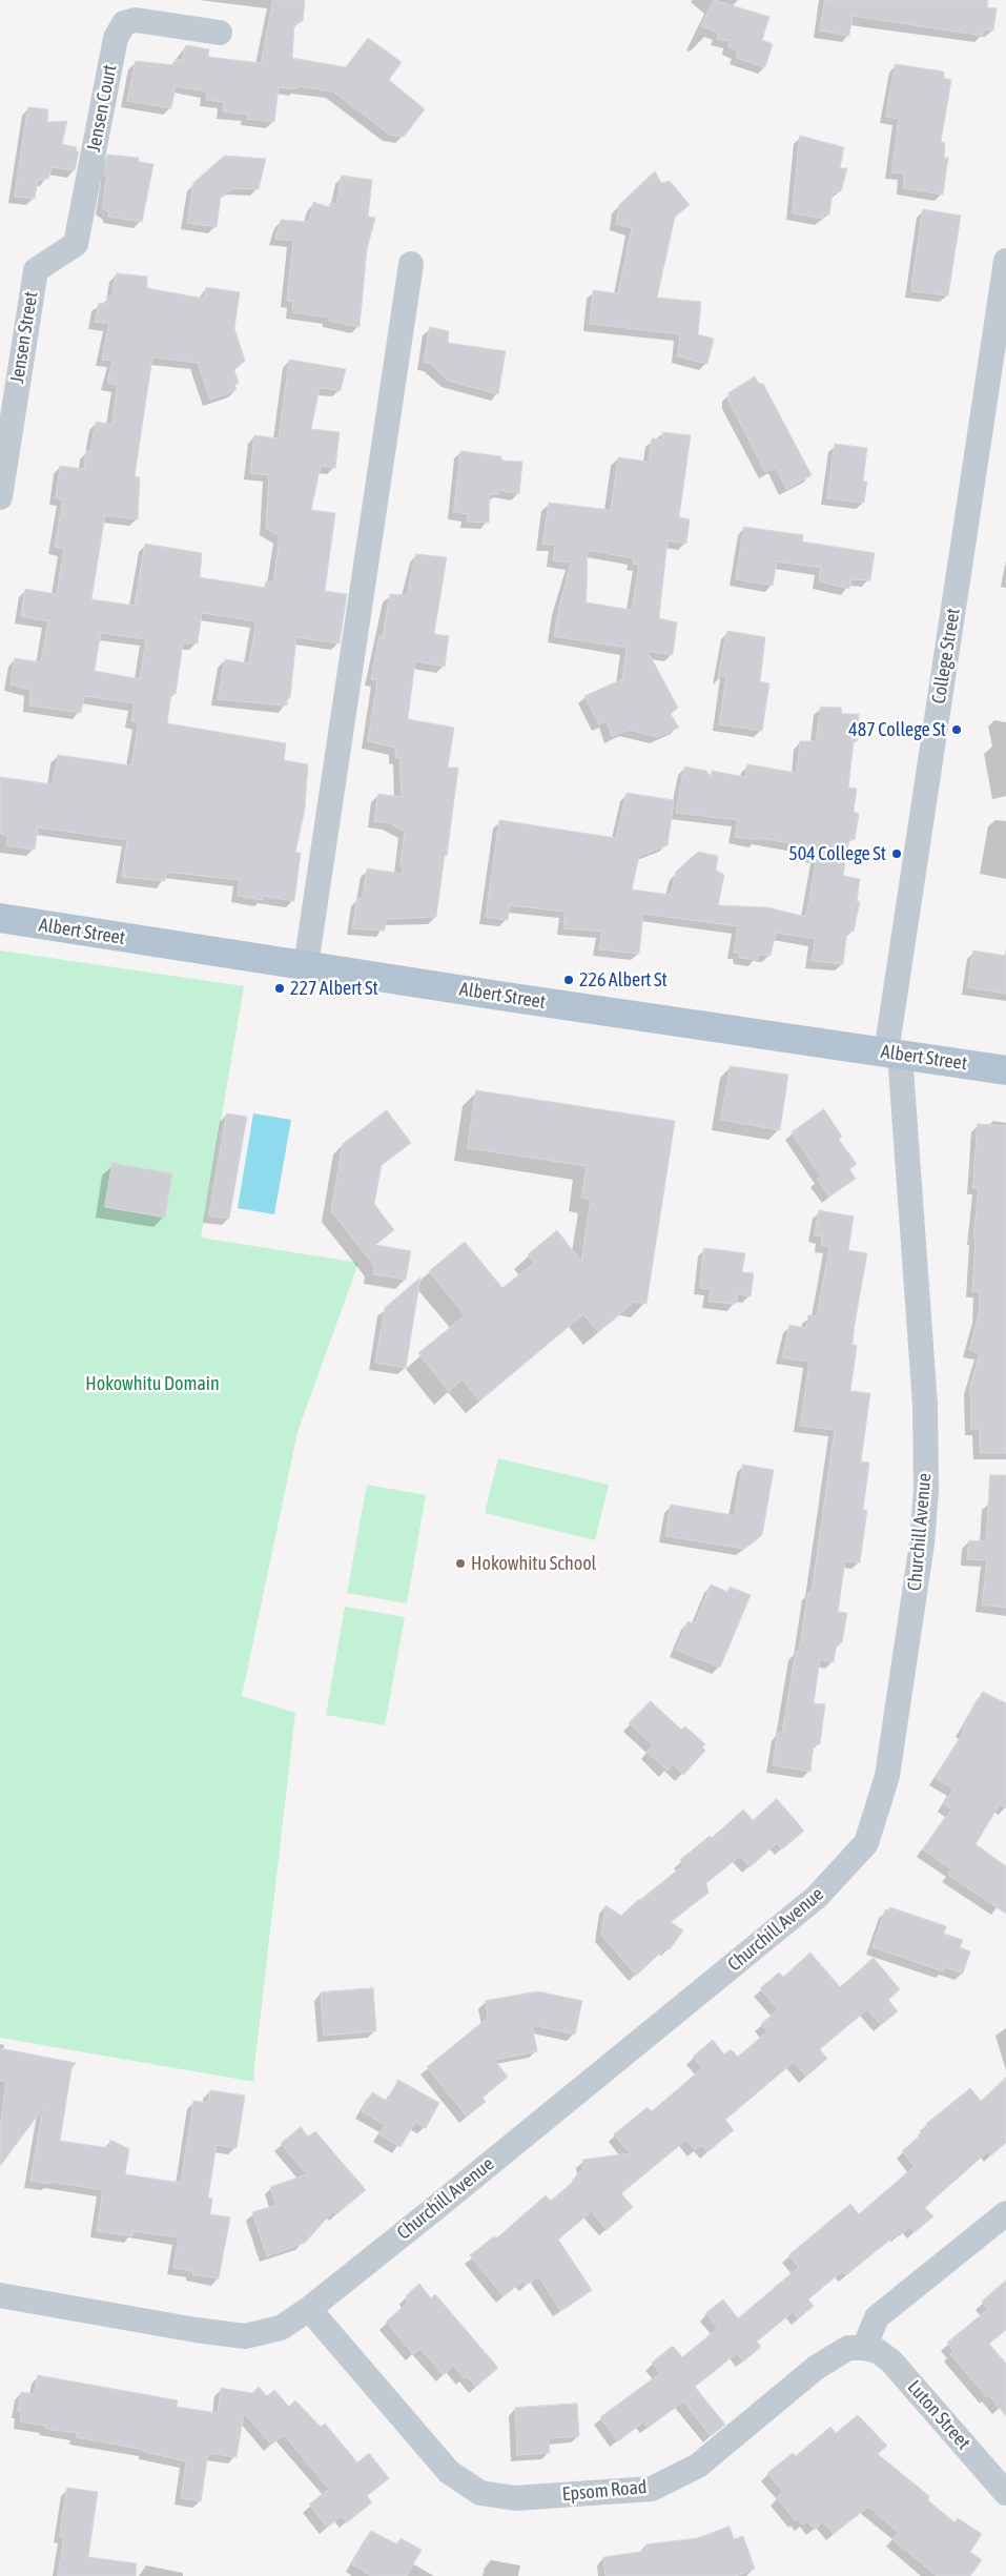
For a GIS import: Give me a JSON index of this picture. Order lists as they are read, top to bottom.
{
  "streets": {
    "main road": ["Albert Street"],
    "street": [
      "Jensen Court",
      "Jensen Street",
      "College Street",
      "Churchill Avenue",
      "Luton Street",
      "Epsom Road"
    ]
  },
  "crossings": [
    ["Jensen Court", "Jensen Street"],
    ["College Street", "Albert Street"],
    ["College Street", "Churchill Avenue"],
    ["Albert Street", "Churchill Avenue"],
    ["Churchill Avenue", "Epsom Road"],
    ["Luton Street", "Epsom Road"]
  ],
  "parks": ["Hokowhitu Domain"],
  "places": [
    "487 College St",
    "504 College St",
    "226 Albert St",
    "227 Albert St",
    "Hokowhitu School"
  ]
}
